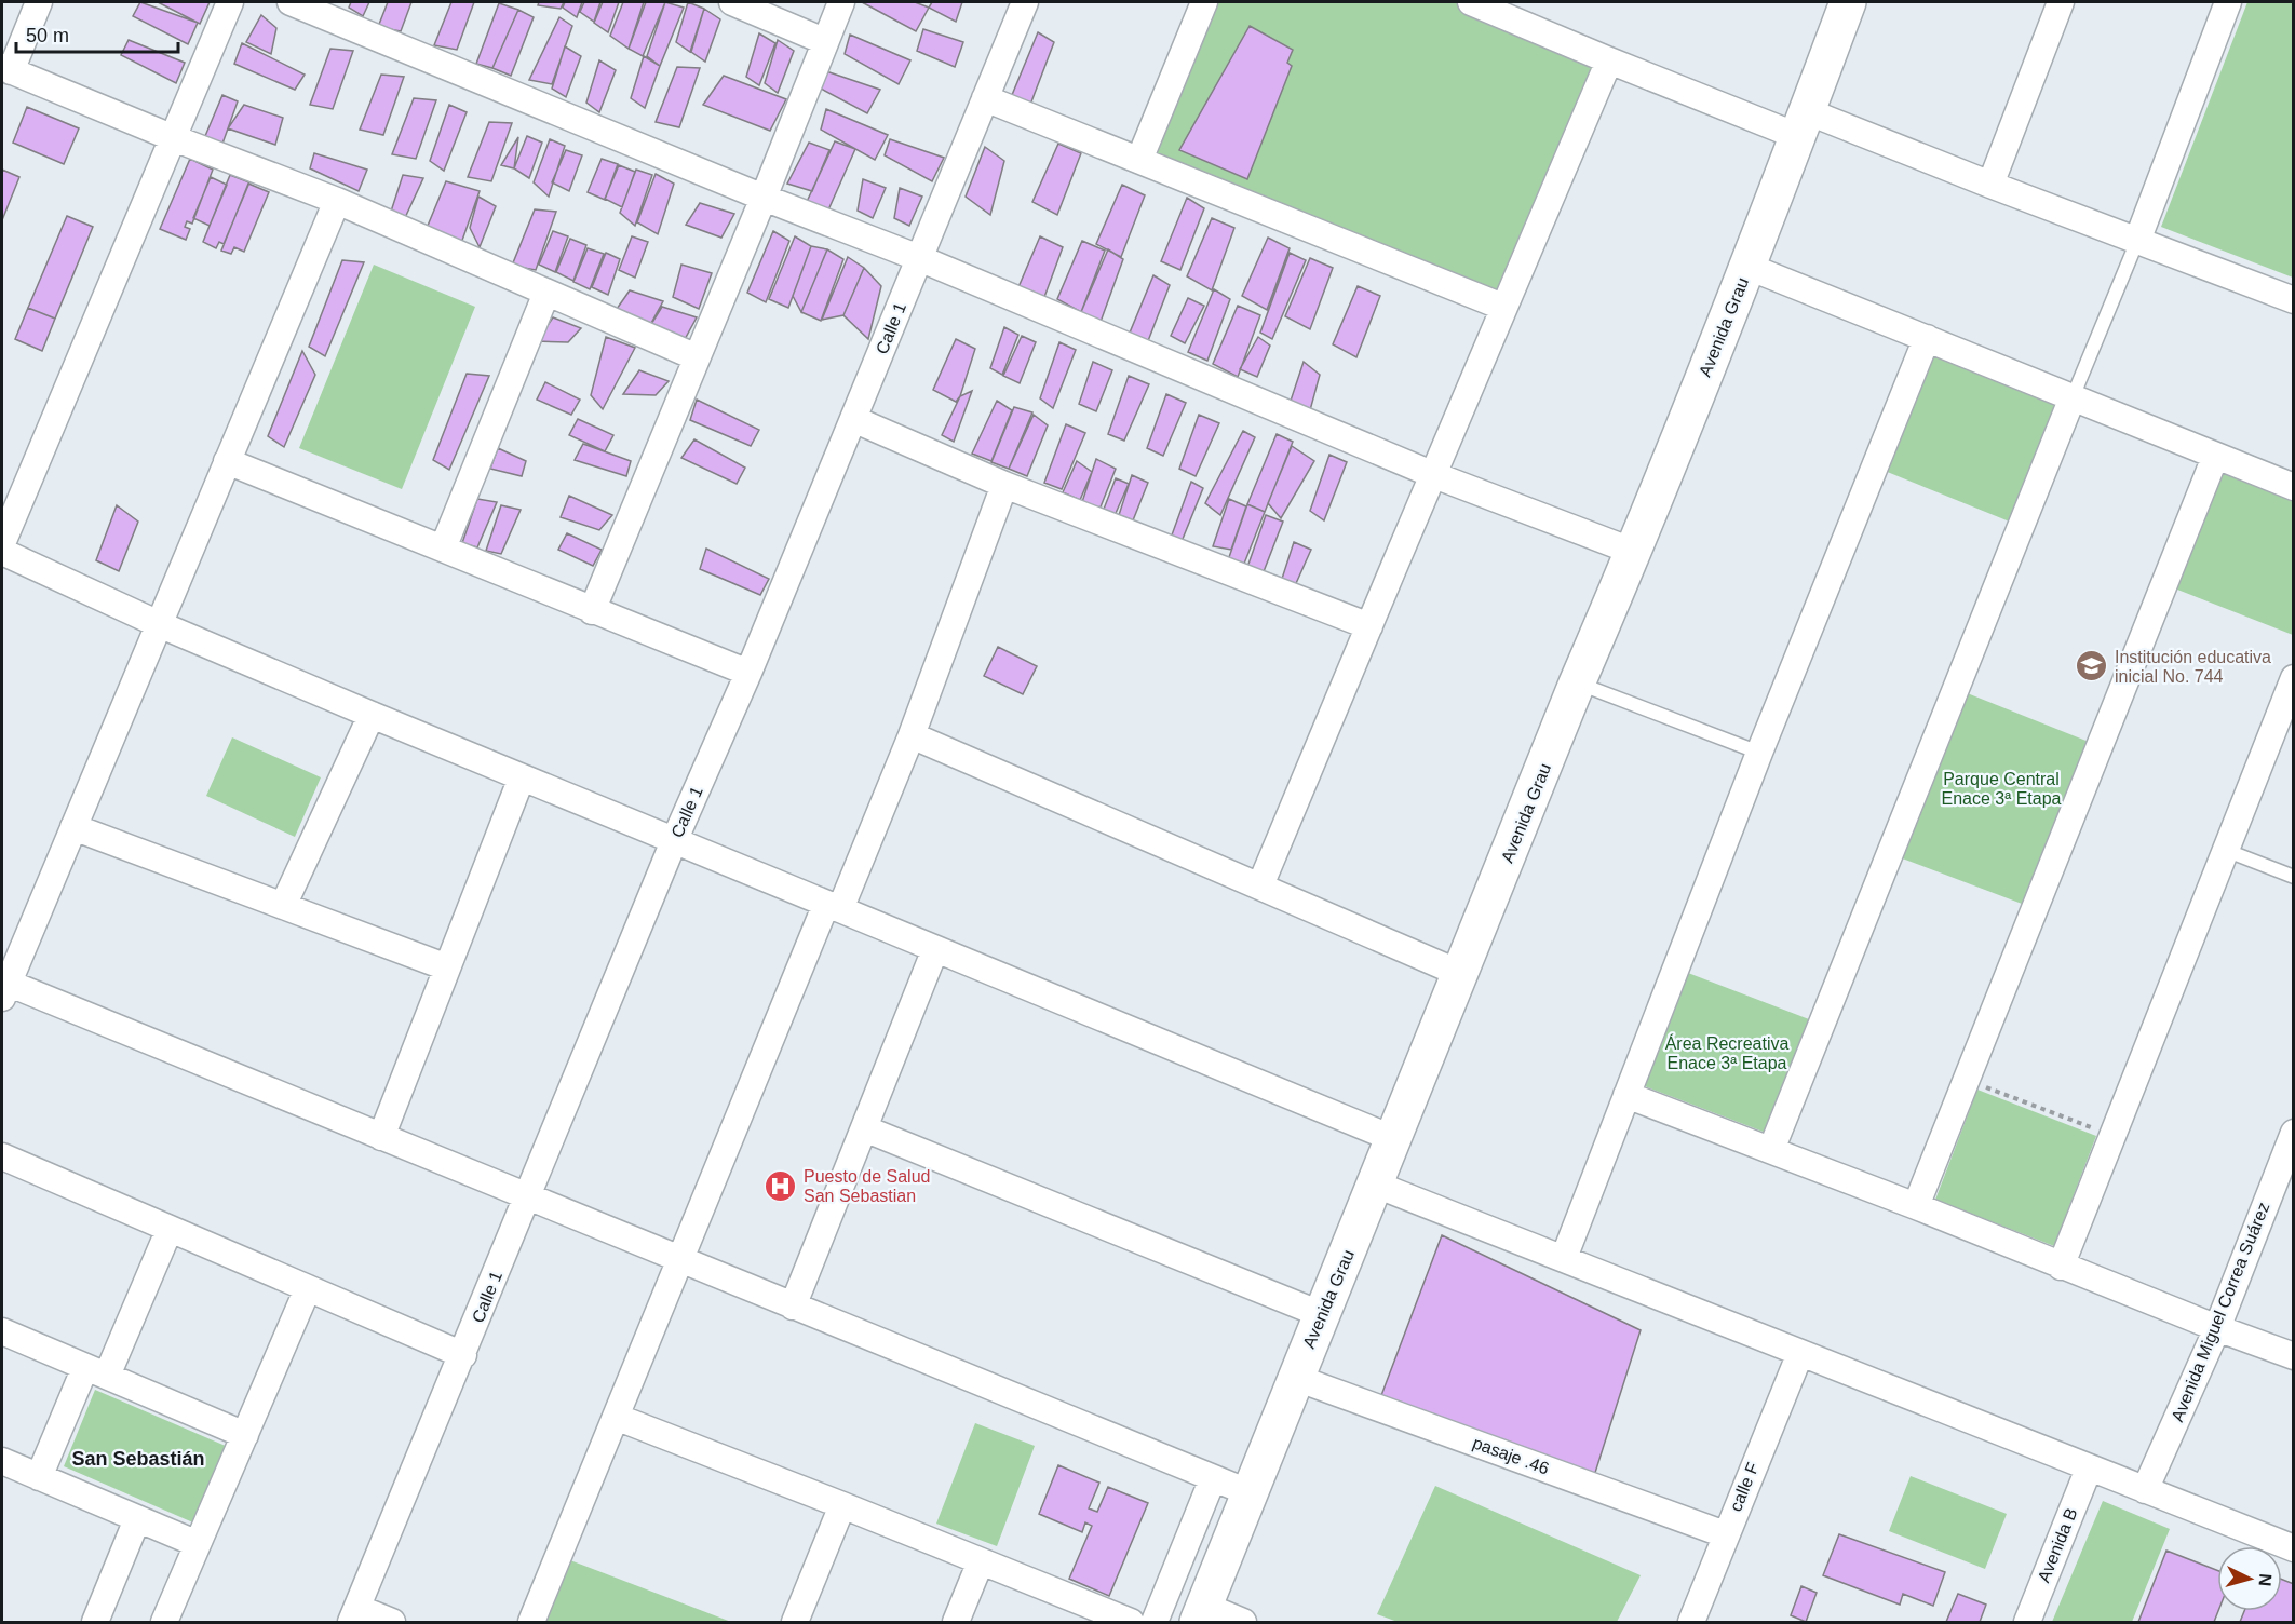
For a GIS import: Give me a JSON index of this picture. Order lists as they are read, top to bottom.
{
  "streets": {
    "main road": ["Avenida Grau"],
    "street": [
      "Calle 1",
      "Avenida Miguel Correa Suárez",
      "pasaje .46",
      "calle F",
      "Avenida B"
    ]
  },
  "crossings": [
    ["Avenida Grau", "pasaje .46"],
    ["pasaje .46", "calle F"]
  ],
  "districts": ["San Sebastián"],
  "parks": ["Parque Central Enace 3ª Etapa", "Área Recreativa Enace 3ª Etapa"],
  "places": {
    "school or university": ["Institución educativa inicial No. 744"],
    "hospital": ["Puesto de Salud San Sebastian"]
  },
  "scale_bar": "50 m",
  "north": "right"
}
